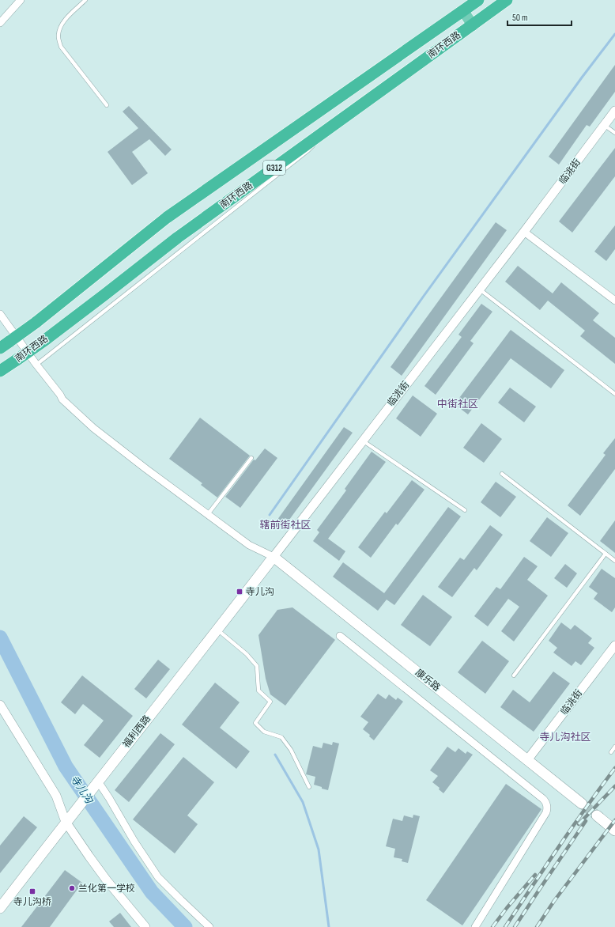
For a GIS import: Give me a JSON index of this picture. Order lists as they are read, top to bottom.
{
  "streets": {
    "highway": ["南环西路", "G312"],
    "main road": ["康乐路", "福利西路"],
    "street": ["临洮街"]
  },
  "crossings": [
    ["临洮街", "康乐路"],
    ["临洮街", "福利西路"],
    ["康乐路", "福利西路"]
  ],
  "districts": ["中街社区", "辖前街社区", "寺儿沟社区"],
  "water": ["寺儿沟"],
  "places": {
    "transit": ["寺儿沟", "寺儿沟桥"],
    "other": ["兰化第一学校"]
  },
  "scale_bar": "50 m"
}
